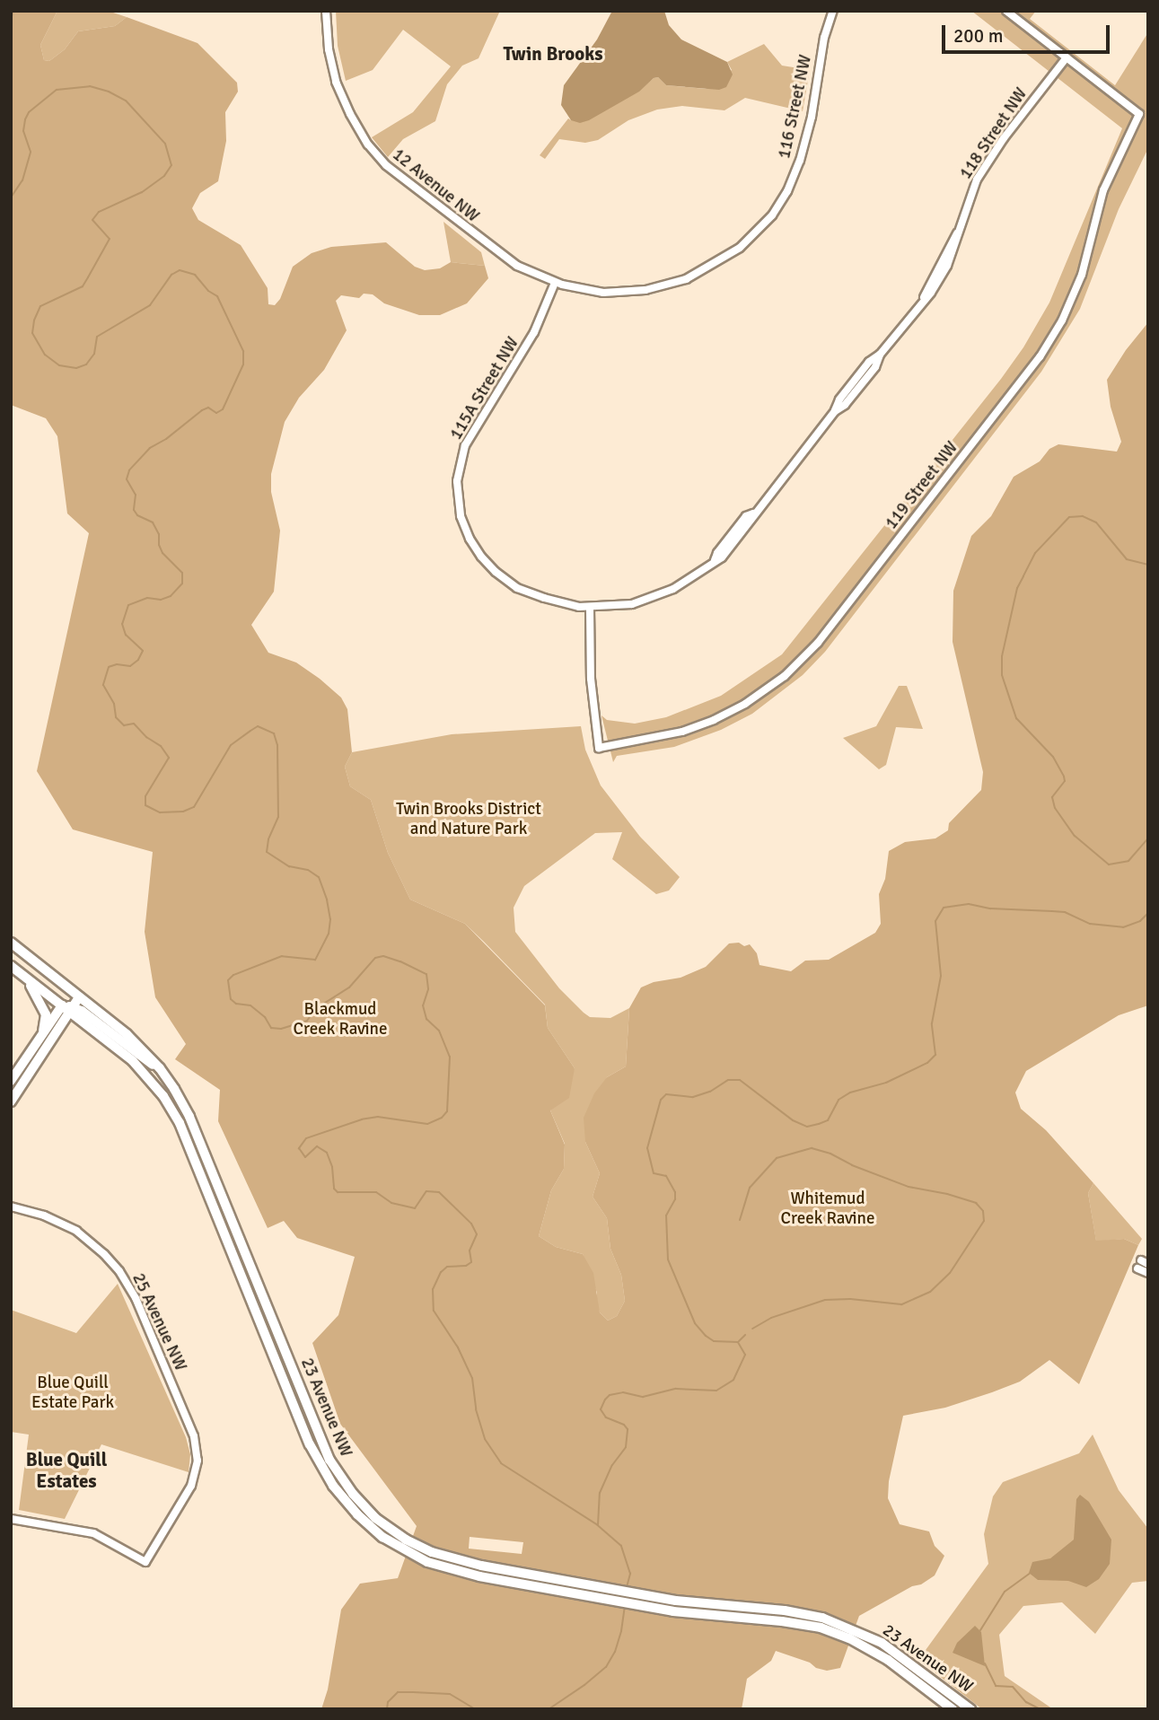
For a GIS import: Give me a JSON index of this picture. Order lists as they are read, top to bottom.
{
  "streets": {
    "main road": ["23 Avenue NW"],
    "street": [
      "116 Street NW",
      "118 Street NW",
      "12 Avenue NW",
      "115A Street NW",
      "119 Street NW",
      "25 Avenue NW"
    ]
  },
  "crossings": [
    ["116 Street NW", "12 Avenue NW"],
    ["118 Street NW", "115A Street NW"],
    ["118 Street NW", "119 Street NW"],
    ["12 Avenue NW", "115A Street NW"],
    ["115A Street NW", "119 Street NW"]
  ],
  "districts": ["Twin Brooks", "Blue Quill Estates"],
  "parks": [
    "Twin Brooks District and Nature Park",
    "Blackmud Creek Ravine",
    "Whitemud Creek Ravine",
    "Blue Quill Estate Park"
  ],
  "scale_bar": "200 m"
}
